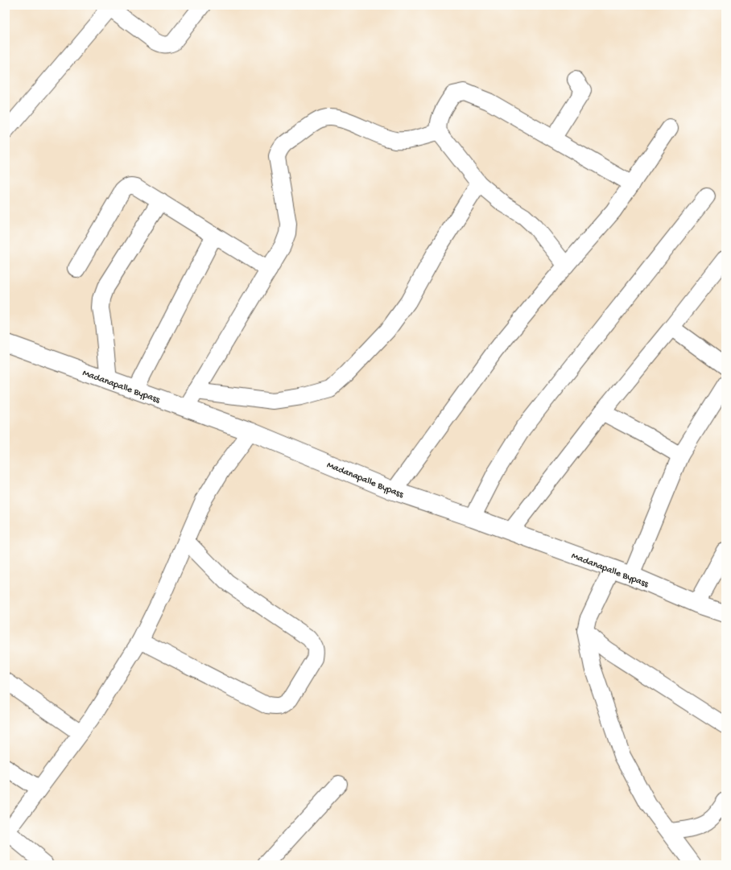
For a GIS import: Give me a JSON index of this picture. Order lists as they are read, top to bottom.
{
  "streets": {
    "highway": ["Madanapalle Bypass"]
  }
}
